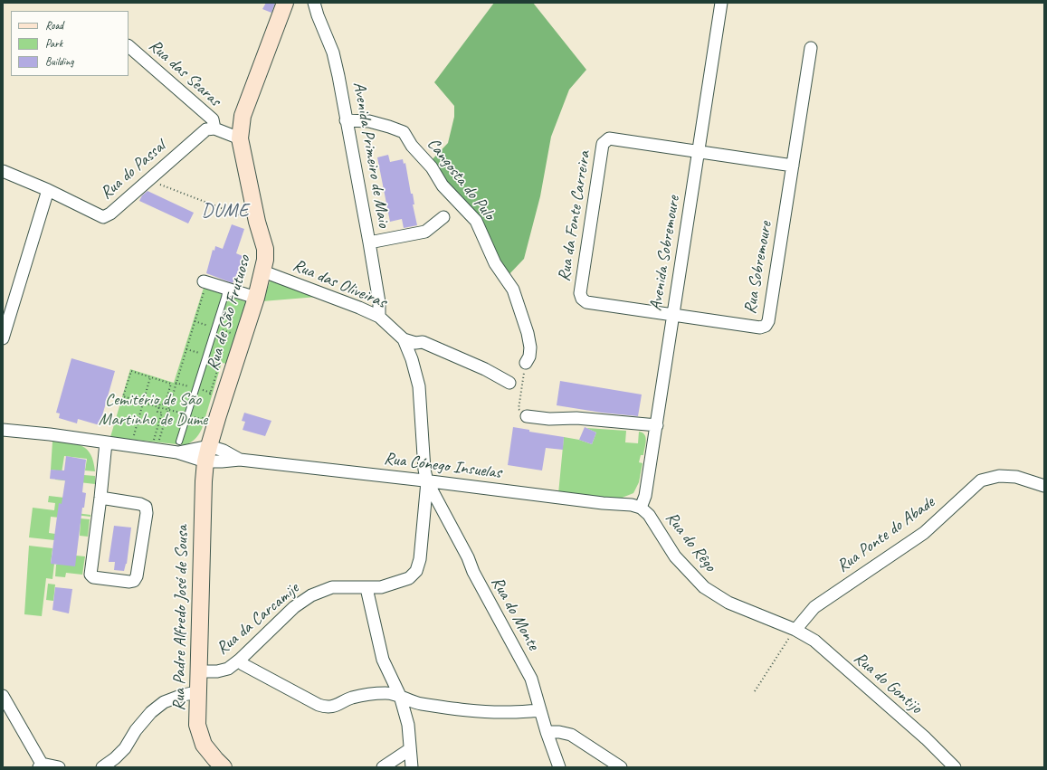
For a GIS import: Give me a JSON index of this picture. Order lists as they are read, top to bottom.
{
  "streets": {
    "street": [
      "Rua das Searas",
      "Avenida Primeiro de Maio",
      "Rua do Passal",
      "Cangosta do Pulo",
      "Rua da Fonte Carreira",
      "Avenida Sobremoure",
      "Rua Sobremoure",
      "Rua das Oliveiras",
      "Rua de São Frutuoso",
      "Rua Cónego Insuelas",
      "Rua Ponte do Abade",
      "Rua do Rêgo",
      "Rua do Monte",
      "Rua Padre Alfredo José de Sousa",
      "Rua da Carcamije",
      "Rua do Gontijo"
    ]
  },
  "crossings": [
    ["Rua das Searas", "Rua do Passal"],
    ["Avenida Primeiro de Maio", "Cangosta do Pulo"],
    ["Avenida Primeiro de Maio", "Rua das Oliveiras"],
    ["Rua da Fonte Carreira", "Avenida Sobremoure"],
    ["Rua da Fonte Carreira", "Rua Sobremoure"],
    ["Avenida Sobremoure", "Rua Sobremoure"],
    ["Avenida Sobremoure", "Rua Cónego Insuelas"],
    ["Avenida Sobremoure", "Rua do Rêgo"],
    ["Rua das Oliveiras", "Rua de São Frutuoso"],
    ["Rua das Oliveiras", "Rua Cónego Insuelas"],
    ["Rua das Oliveiras", "Rua do Monte"],
    ["Rua das Oliveiras", "Rua da Carcamije"],
    ["Rua de São Frutuoso", "Rua Cónego Insuelas"],
    ["Rua de São Frutuoso", "Rua Padre Alfredo José de Sousa"],
    ["Rua Cónego Insuelas", "Rua do Rêgo"],
    ["Rua Cónego Insuelas", "Rua do Monte"],
    ["Rua Cónego Insuelas", "Rua Padre Alfredo José de Sousa"],
    ["Rua Cónego Insuelas", "Rua da Carcamije"],
    ["Rua Ponte do Abade", "Rua do Rêgo"],
    ["Rua Ponte do Abade", "Rua do Gontijo"],
    ["Rua do Rêgo", "Rua do Gontijo"],
    ["Rua do Monte", "Rua da Carcamije"],
    ["Rua Padre Alfredo José de Sousa", "Rua da Carcamije"]
  ],
  "districts": ["DUME"],
  "parks": ["Cemitério de São Martinho de Dume"],
  "legend": ["Road", "Park", "Building"]
}
